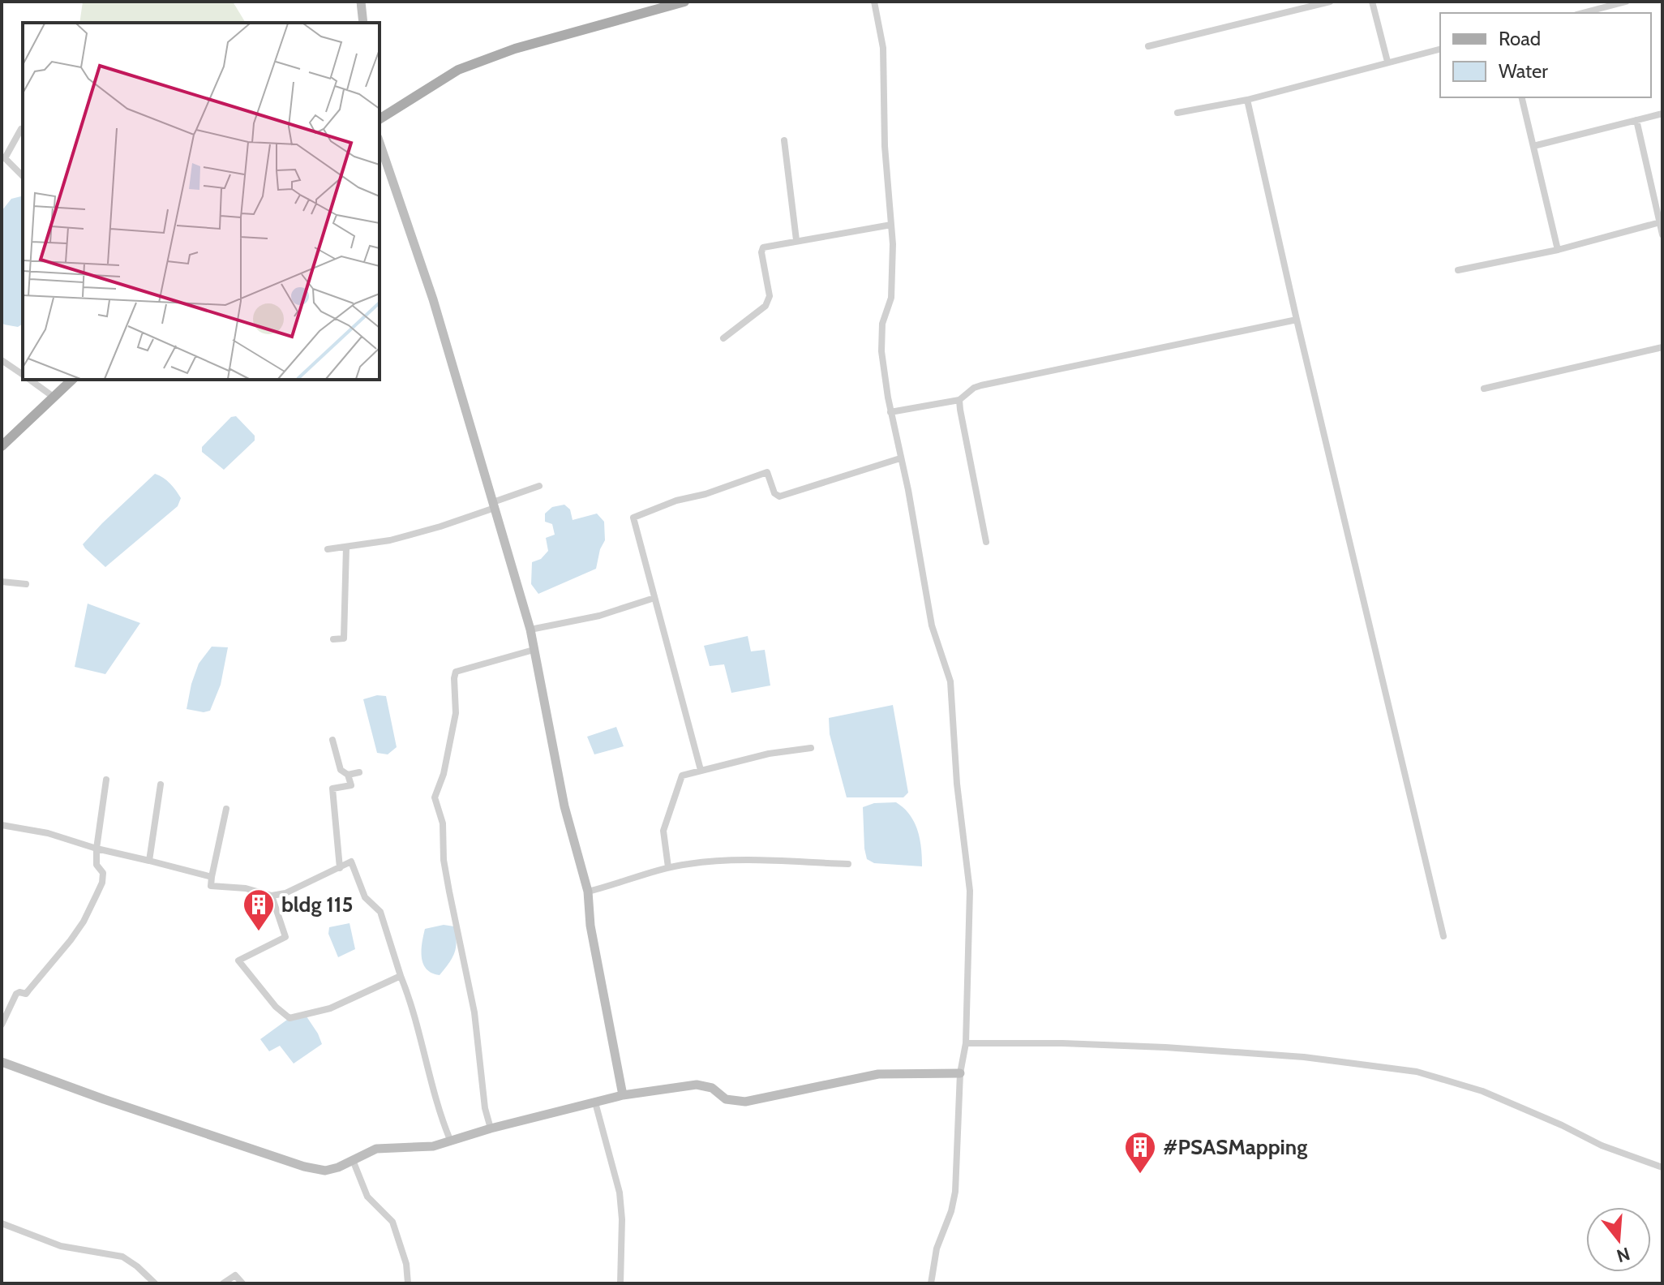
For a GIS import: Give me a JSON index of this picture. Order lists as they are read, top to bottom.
{
  "places": {
    "building": ["bldg 115", "#PSASMapping"]
  },
  "legend": ["Road", "Water"],
  "north": "bottom"
}
